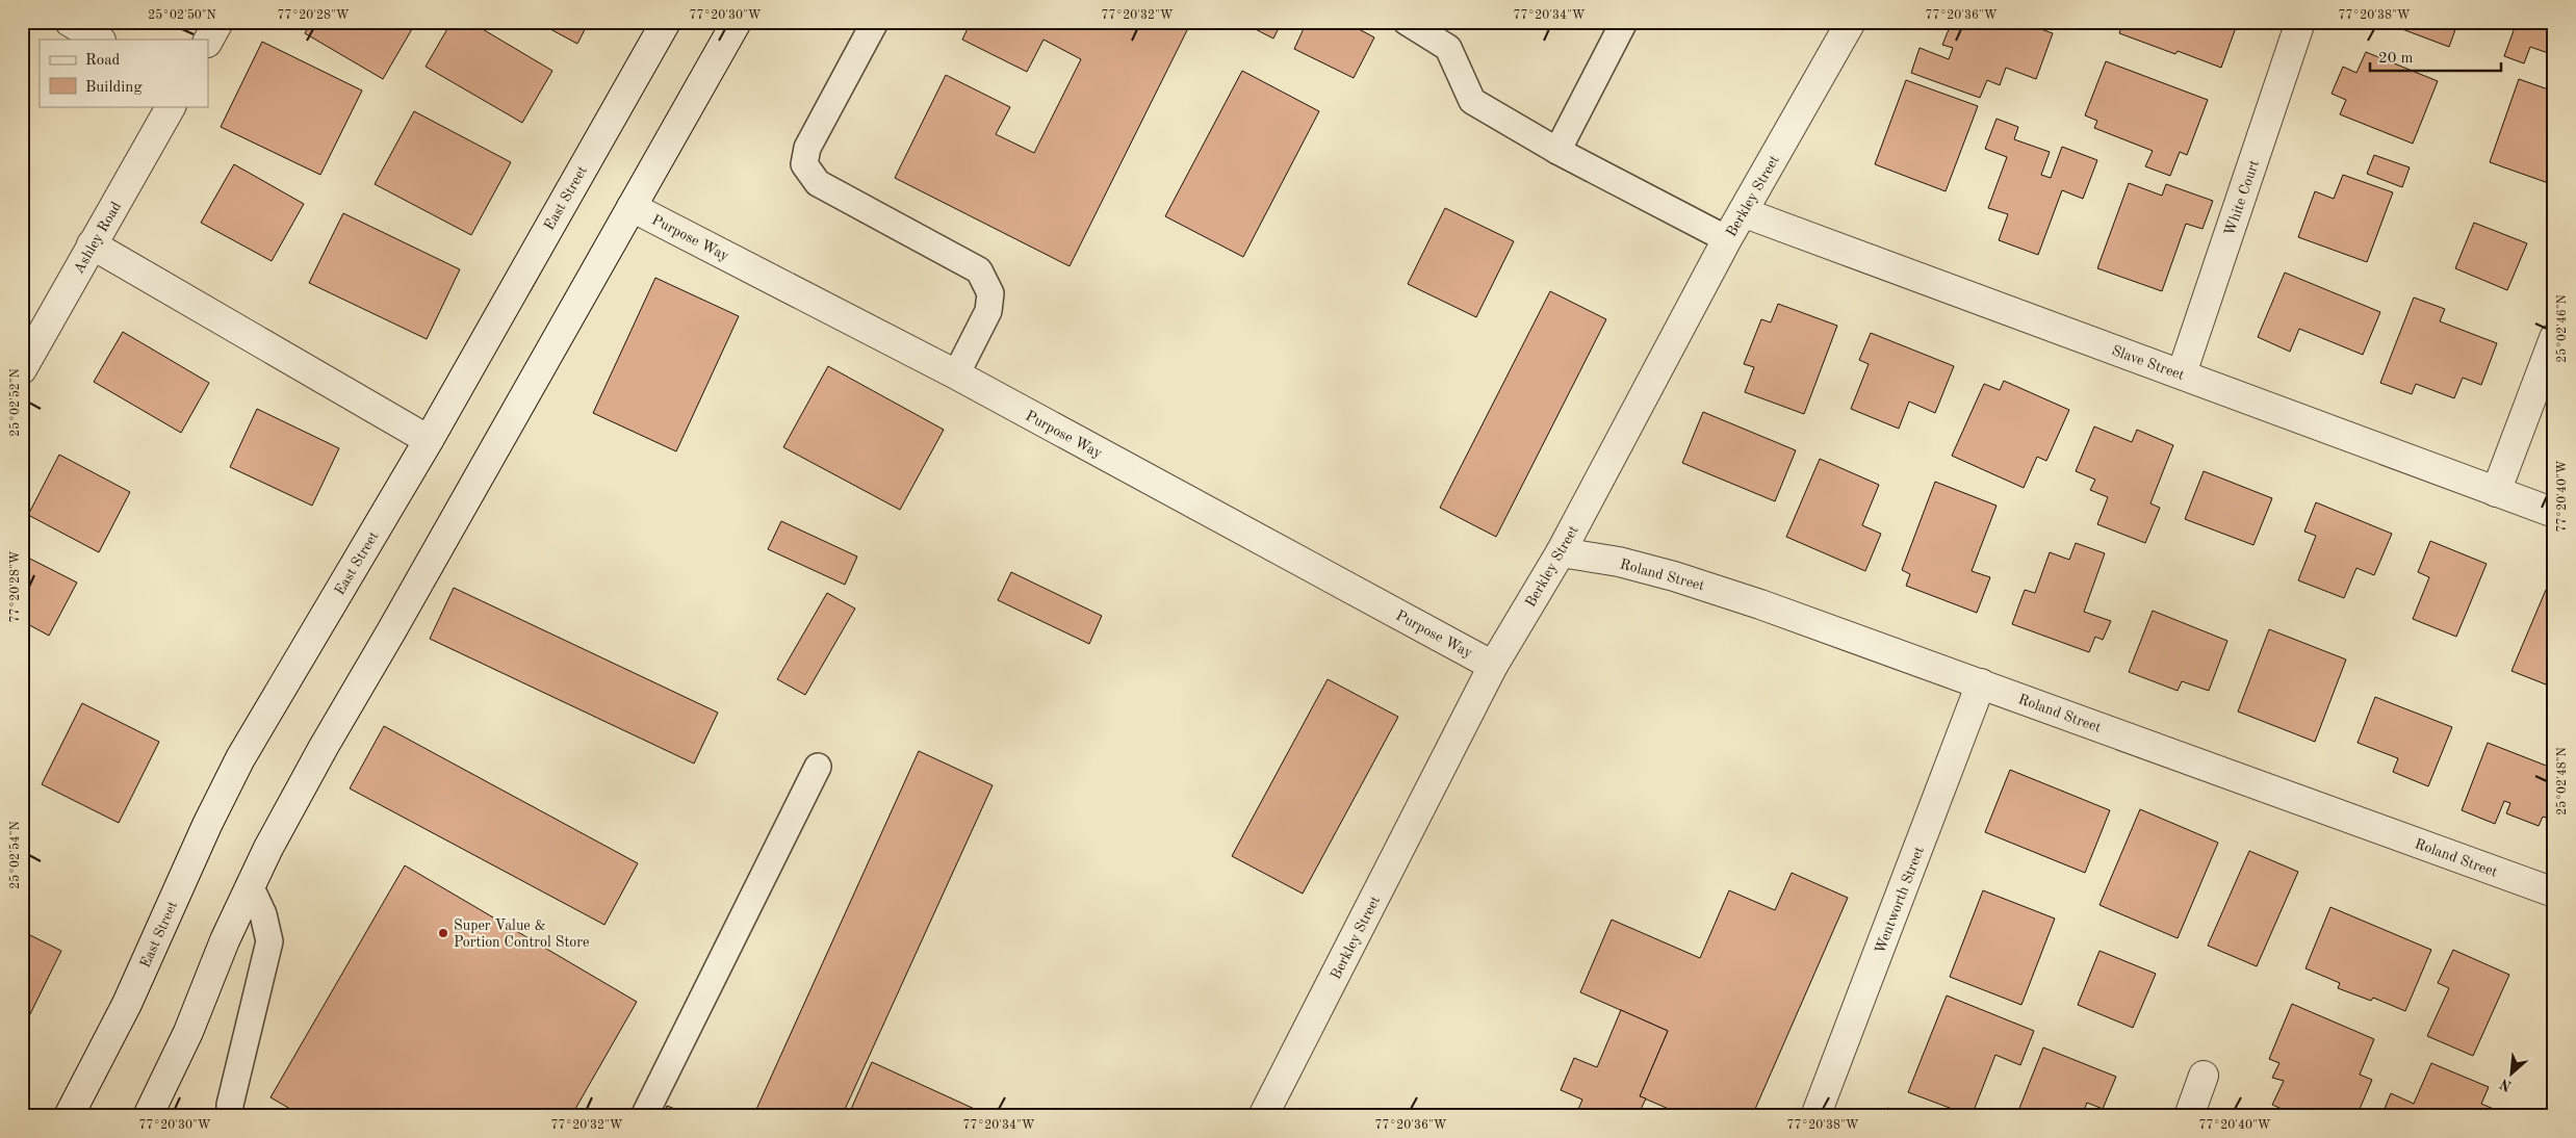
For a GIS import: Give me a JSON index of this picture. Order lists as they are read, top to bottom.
{
  "streets": {
    "street": [
      "Berkley Street",
      "East Street",
      "White Court",
      "Ashley Road",
      "Purpose Way",
      "Slave Street",
      "Roland Street",
      "Wentworth Street"
    ]
  },
  "crossings": [
    ["Berkley Street", "Purpose Way"],
    ["Berkley Street", "Slave Street"],
    ["Berkley Street", "Roland Street"],
    ["White Court", "Slave Street"],
    ["Roland Street", "Wentworth Street"]
  ],
  "places": ["Super Value & Portion Control Store"],
  "legend": ["Road", "Building"],
  "scale_bar": "20 m",
  "north": "bottom left",
  "coordinates": [
    "25°02'50\"N",
    "77°20'28\"W",
    "77°20'30\"W",
    "77°20'32\"W",
    "77°20'34\"W",
    "77°20'36\"W",
    "77°20'38\"W",
    "25°02'46\"N",
    "25°02'52\"N",
    "77°20'40\"W",
    "25°02'48\"N",
    "25°02'54\"N"
  ]
}
